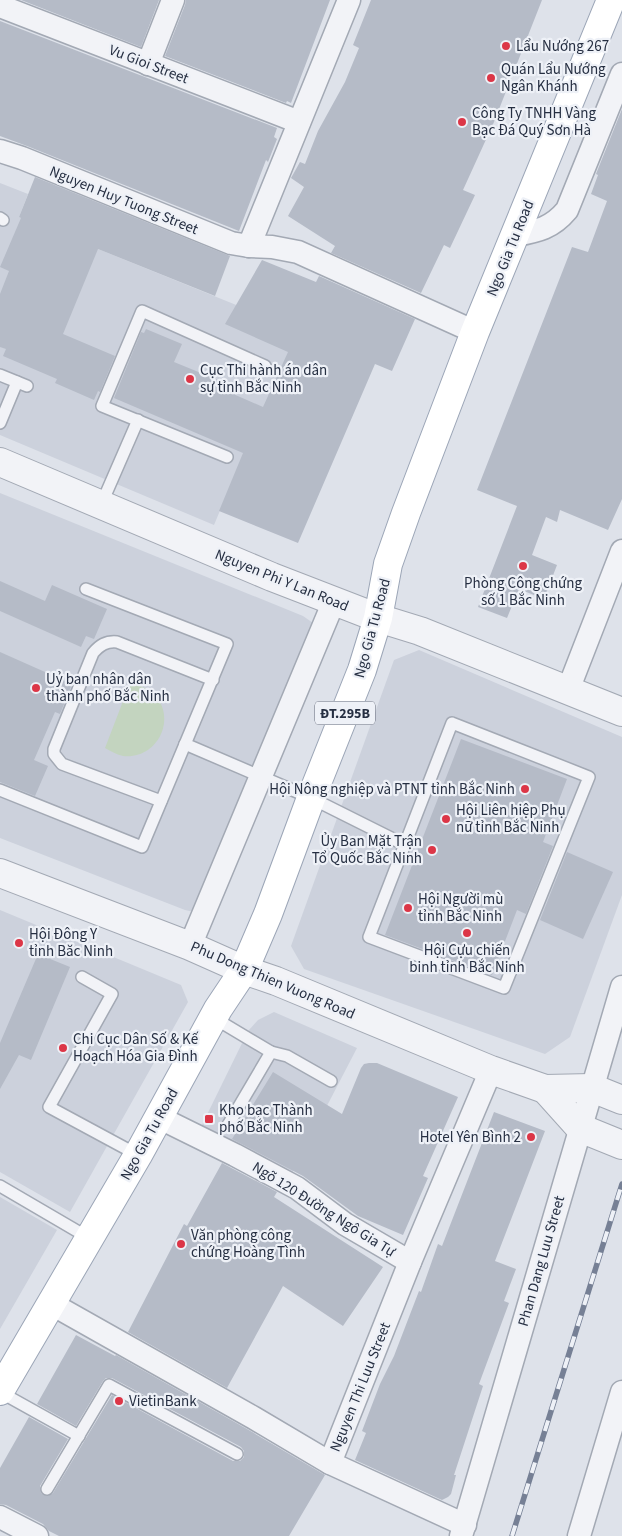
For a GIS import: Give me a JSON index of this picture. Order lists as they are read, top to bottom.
{
  "streets": {
    "main road": ["Ngo Gia Tu Road", "ĐT.295B"],
    "street": [
      "Vu Gioi Street",
      "Nguyen Huy Tuong Street",
      "Nguyen Phi Y Lan Road",
      "Phu Dong Thien Vuong Road",
      "Ngõ 120 Đường Ngô Gia Tự",
      "Phan Dang Luu Street",
      "Nguyen Thi Luu Street"
    ]
  },
  "crossings": [
    ["Nguyen Huy Tuong Street", "Ngo Gia Tu Road"],
    ["Ngo Gia Tu Road", "Nguyen Phi Y Lan Road"],
    ["Ngo Gia Tu Road", "Phu Dong Thien Vuong Road"],
    ["Ngo Gia Tu Road", "Ngõ 120 Đường Ngô Gia Tự"],
    ["Ngo Gia Tu Road", "Nguyen Thi Luu Street"],
    ["Phu Dong Thien Vuong Road", "Phan Dang Luu Street"],
    ["Phu Dong Thien Vuong Road", "Nguyen Thi Luu Street"],
    ["Ngõ 120 Đường Ngô Gia Tự", "Nguyen Thi Luu Street"]
  ],
  "places": {
    "other": [
      "Lẩu Nướng 267",
      "Quán Lẩu Nướng Ngân Khánh",
      "Công Ty TNHH Vàng Bạc Đá Quý Sơn Hà",
      "Cục Thi hành án dân sự tỉnh Bắc Ninh",
      "Phòng Công chứng số 1 Bắc Ninh",
      "Uỷ ban nhân dân thành phố Bắc Ninh",
      "Hội Nông nghiệp và PTNT tỉnh Bắc Ninh",
      "Hội Liên hiệp Phụ nữ tỉnh Bắc Ninh",
      "Ủy Ban Mặt Trận Tổ Quốc Bắc Ninh",
      "Hội Người mù tỉnh Bắc Ninh",
      "Hội Cựu chiến binh tỉnh Bắc Ninh",
      "Hội Đông Y tỉnh Băc Ninh",
      "Chi Cục Dân Số & Kế Hoạch Hóa Gia Đình",
      "Hotel Yên Bình 2",
      "Văn phòng công chứng Hoàng Tình",
      "VietinBank"
    ],
    "transit": ["Kho bạc Thành phố Bắc Ninh"]
  }
}
